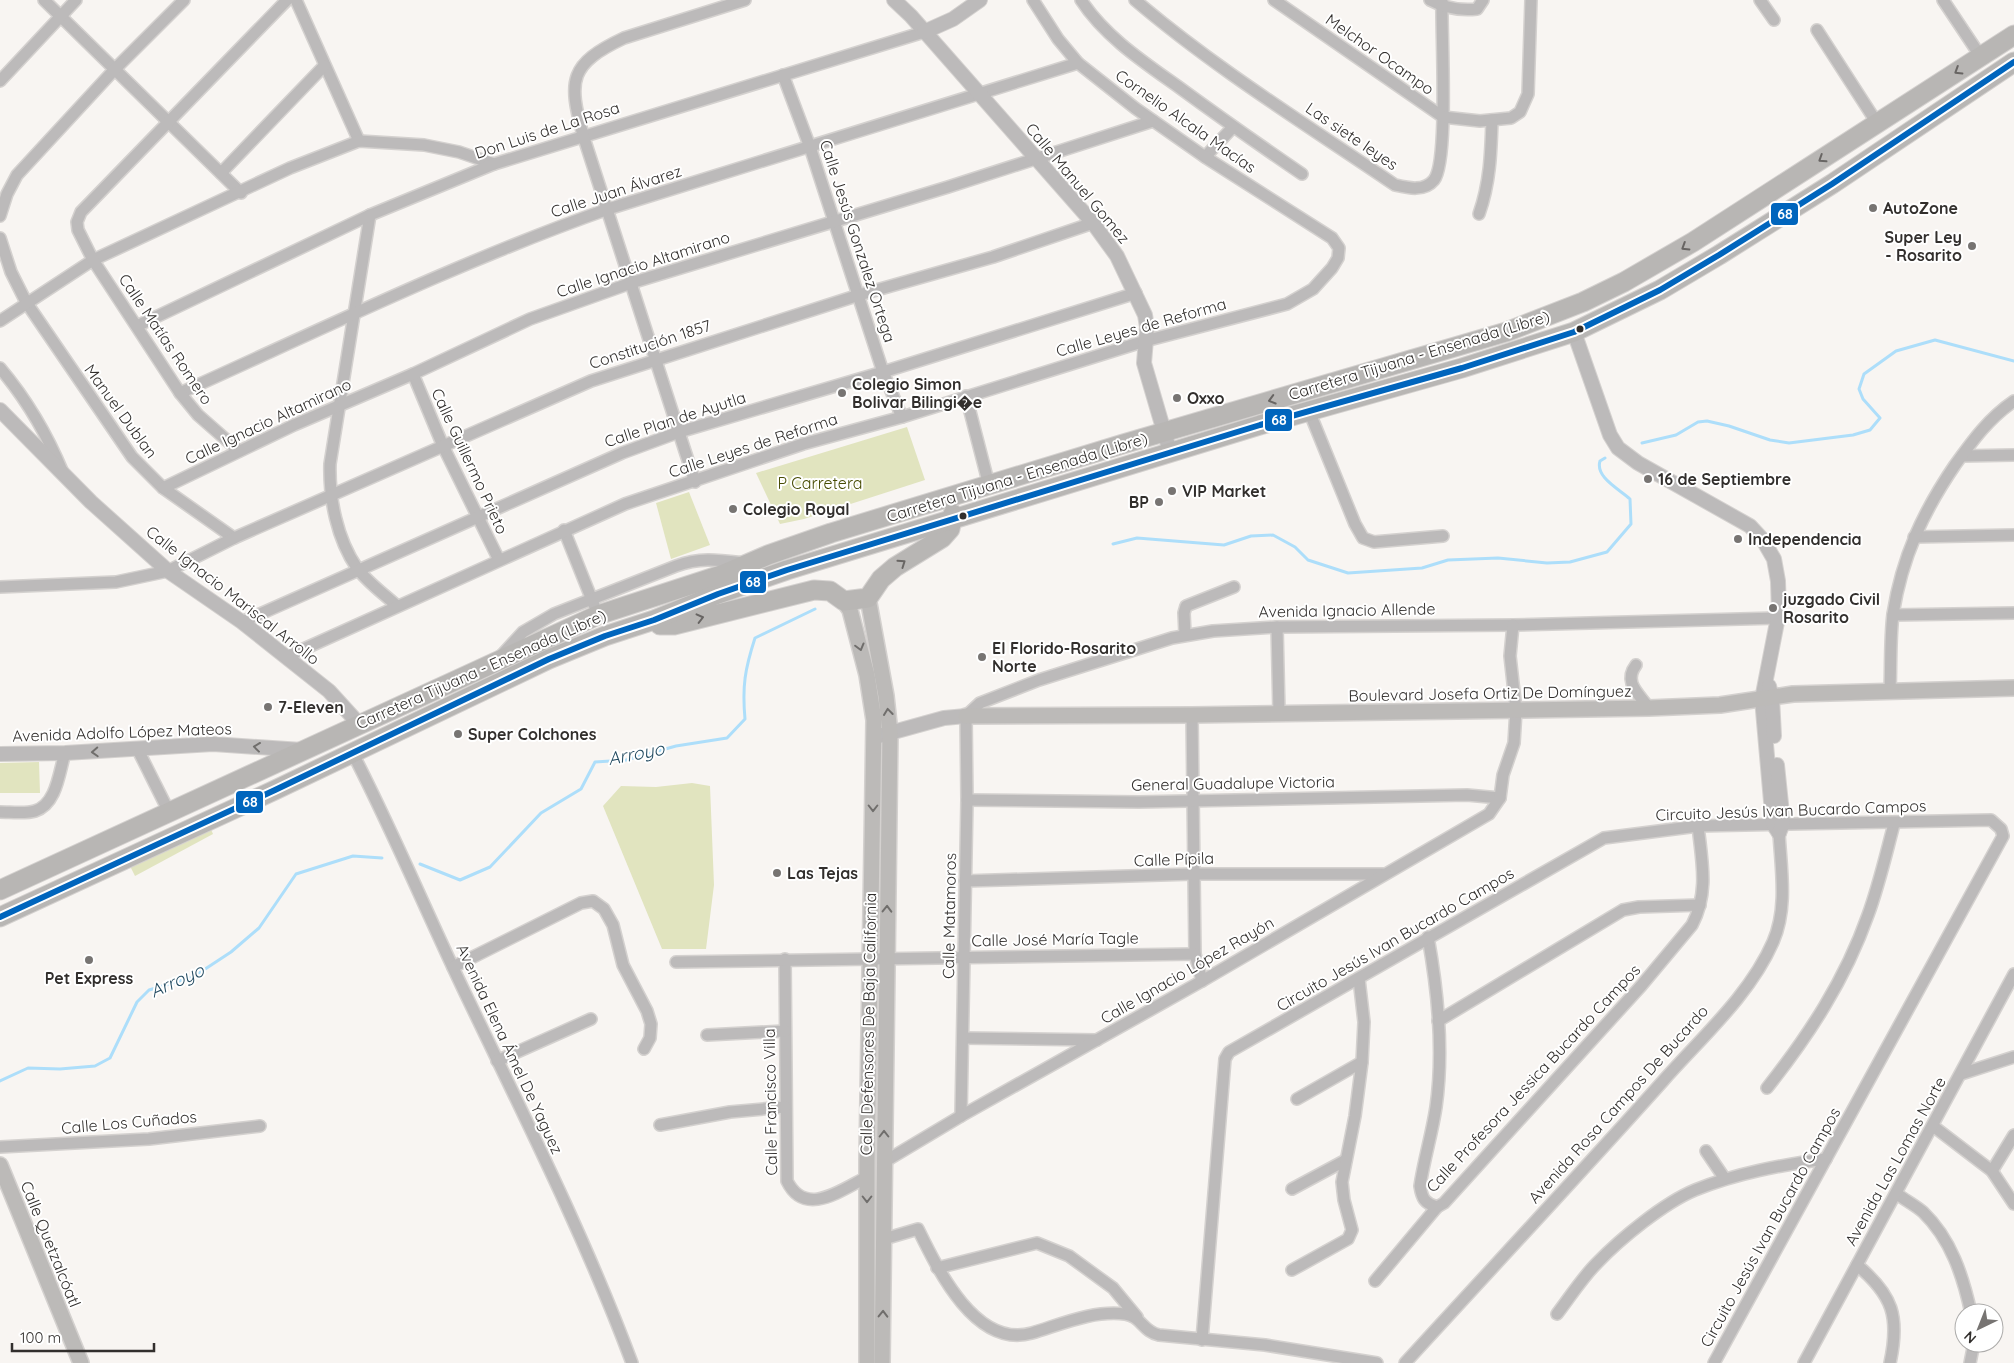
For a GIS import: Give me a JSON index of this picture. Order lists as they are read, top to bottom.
{
  "streets": {
    "highway": ["Carretera Tijuana - Ensenada (Libre)"],
    "main road": ["Boulevard Josefa Ortiz De Domínguez", "Calle Defensores De Baja California", "Calle Quetzalcóatl"],
    "street": [
      "Melchor Ocampo",
      "Cornelio Alcala Macías",
      "Don Luis de La Rosa",
      "Las siete leyes",
      "Calle Manuel Gomez",
      "Calle Juan Álvarez",
      "Calle Jesús Gonzalez Ortega",
      "Calle Ignacio Altamirano",
      "Calle Leyes de Reforma",
      "Calle Matías Romero",
      "Constitución 1857",
      "Manuel Dublan",
      "Calle Plan de Ayutla",
      "Calle Guillermo Prieto",
      "Calle Ignacio Mariscal Arrollo",
      "Avenida Ignacio Allende",
      "Avenida Adolfo López Mateos",
      "General Guadalupe Victoria",
      "Circuito Jesús Ivan Bucardo Campos",
      "Calle Pípila",
      "Calle Matamoros",
      "Calle José María Tagle",
      "Calle Ignacio López Rayón",
      "Avenida Elena Ámel De Yaguez",
      "Calle Profesora Jessica Bucardo Campos",
      "Calle Francisco Villa",
      "Avenida Rosa Campos De Bucardo",
      "Calle Los Cuñados",
      "Avenida Las Lomas Norte"
    ]
  },
  "crossings": [
    ["Melchor Ocampo", "Las siete leyes"],
    ["Cornelio Alcala Macías", "Calle Juan Álvarez"],
    ["Cornelio Alcala Macías", "Calle Ignacio Altamirano"],
    ["Cornelio Alcala Macías", "Calle Leyes de Reforma"],
    ["Don Luis de La Rosa", "Calle Manuel Gomez"],
    ["Don Luis de La Rosa", "Calle Jesús Gonzalez Ortega"],
    ["Don Luis de La Rosa", "Calle Matías Romero"],
    ["Calle Manuel Gomez", "Calle Juan Álvarez"],
    ["Calle Manuel Gomez", "Calle Ignacio Altamirano"],
    ["Calle Manuel Gomez", "Calle Leyes de Reforma"],
    ["Calle Manuel Gomez", "Constitución 1857"],
    ["Calle Manuel Gomez", "Carretera Tijuana - Ensenada (Libre)"],
    ["Calle Manuel Gomez", "Calle Plan de Ayutla"],
    ["Calle Juan Álvarez", "Calle Jesús Gonzalez Ortega"],
    ["Calle Juan Álvarez", "Calle Matías Romero"],
    ["Calle Jesús Gonzalez Ortega", "Calle Ignacio Altamirano"],
    ["Calle Jesús Gonzalez Ortega", "Calle Leyes de Reforma"],
    ["Calle Jesús Gonzalez Ortega", "Constitución 1857"],
    ["Calle Jesús Gonzalez Ortega", "Calle Plan de Ayutla"],
    ["Calle Ignacio Altamirano", "Calle Matías Romero"],
    ["Calle Ignacio Altamirano", "Manuel Dublan"],
    ["Calle Ignacio Altamirano", "Calle Guillermo Prieto"],
    ["Calle Leyes de Reforma", "Calle Guillermo Prieto"],
    ["Calle Leyes de Reforma", "Calle Ignacio Mariscal Arrollo"],
    ["Constitución 1857", "Manuel Dublan"],
    ["Constitución 1857", "Calle Guillermo Prieto"],
    ["Constitución 1857", "Calle Ignacio Mariscal Arrollo"],
    ["Carretera Tijuana - Ensenada (Libre)", "Calle Ignacio Mariscal Arrollo"],
    ["Carretera Tijuana - Ensenada (Libre)", "Avenida Adolfo López Mateos"],
    ["Carretera Tijuana - Ensenada (Libre)", "Avenida Elena Ámel De Yaguez"],
    ["Calle Plan de Ayutla", "Calle Guillermo Prieto"],
    ["Calle Plan de Ayutla", "Calle Ignacio Mariscal Arrollo"],
    ["Avenida Ignacio Allende", "Boulevard Josefa Ortiz De Domínguez"],
    ["Avenida Ignacio Allende", "Calle Matamoros"],
    ["Avenida Ignacio Allende", "Avenida Rosa Campos De Bucardo"],
    ["Boulevard Josefa Ortiz De Domínguez", "Calle Matamoros"],
    ["Boulevard Josefa Ortiz De Domínguez", "Avenida Rosa Campos De Bucardo"],
    ["General Guadalupe Victoria", "Calle Matamoros"],
    ["General Guadalupe Victoria", "Calle Ignacio López Rayón"],
    ["Circuito Jesús Ivan Bucardo Campos", "Calle Profesora Jessica Bucardo Campos"],
    ["Circuito Jesús Ivan Bucardo Campos", "Avenida Rosa Campos De Bucardo"],
    ["Calle Pípila", "Calle Matamoros"],
    ["Calle Pípila", "Calle Ignacio López Rayón"],
    ["Calle Matamoros", "Calle José María Tagle"],
    ["Calle Matamoros", "Calle Ignacio López Rayón"],
    ["Calle José María Tagle", "Calle Defensores De Baja California"],
    ["Calle Ignacio López Rayón", "Calle Defensores De Baja California"],
    ["Calle Defensores De Baja California", "Calle Francisco Villa"]
  ],
  "one_way": ["Avenida Adolfo López Mateos"],
  "water": ["Arroyo"],
  "parks": ["P Carretera"],
  "places": [
    "AutoZone",
    "Super Ley - Rosarito",
    "Colegio Simon Bolivar Bilingi�e",
    "Oxxo",
    "16 de Septiembre",
    "VIP Market",
    "BP",
    "Colegio Royal",
    "Independencia",
    "juzgado Civil Rosarito",
    "El Florido-Rosarito Norte",
    "7-Eleven",
    "Super Colchones",
    "Las Tejas",
    "Pet Express"
  ],
  "lines": ["transit line 68"],
  "scale_bar": "100 m",
  "north": "bottom left"
}
